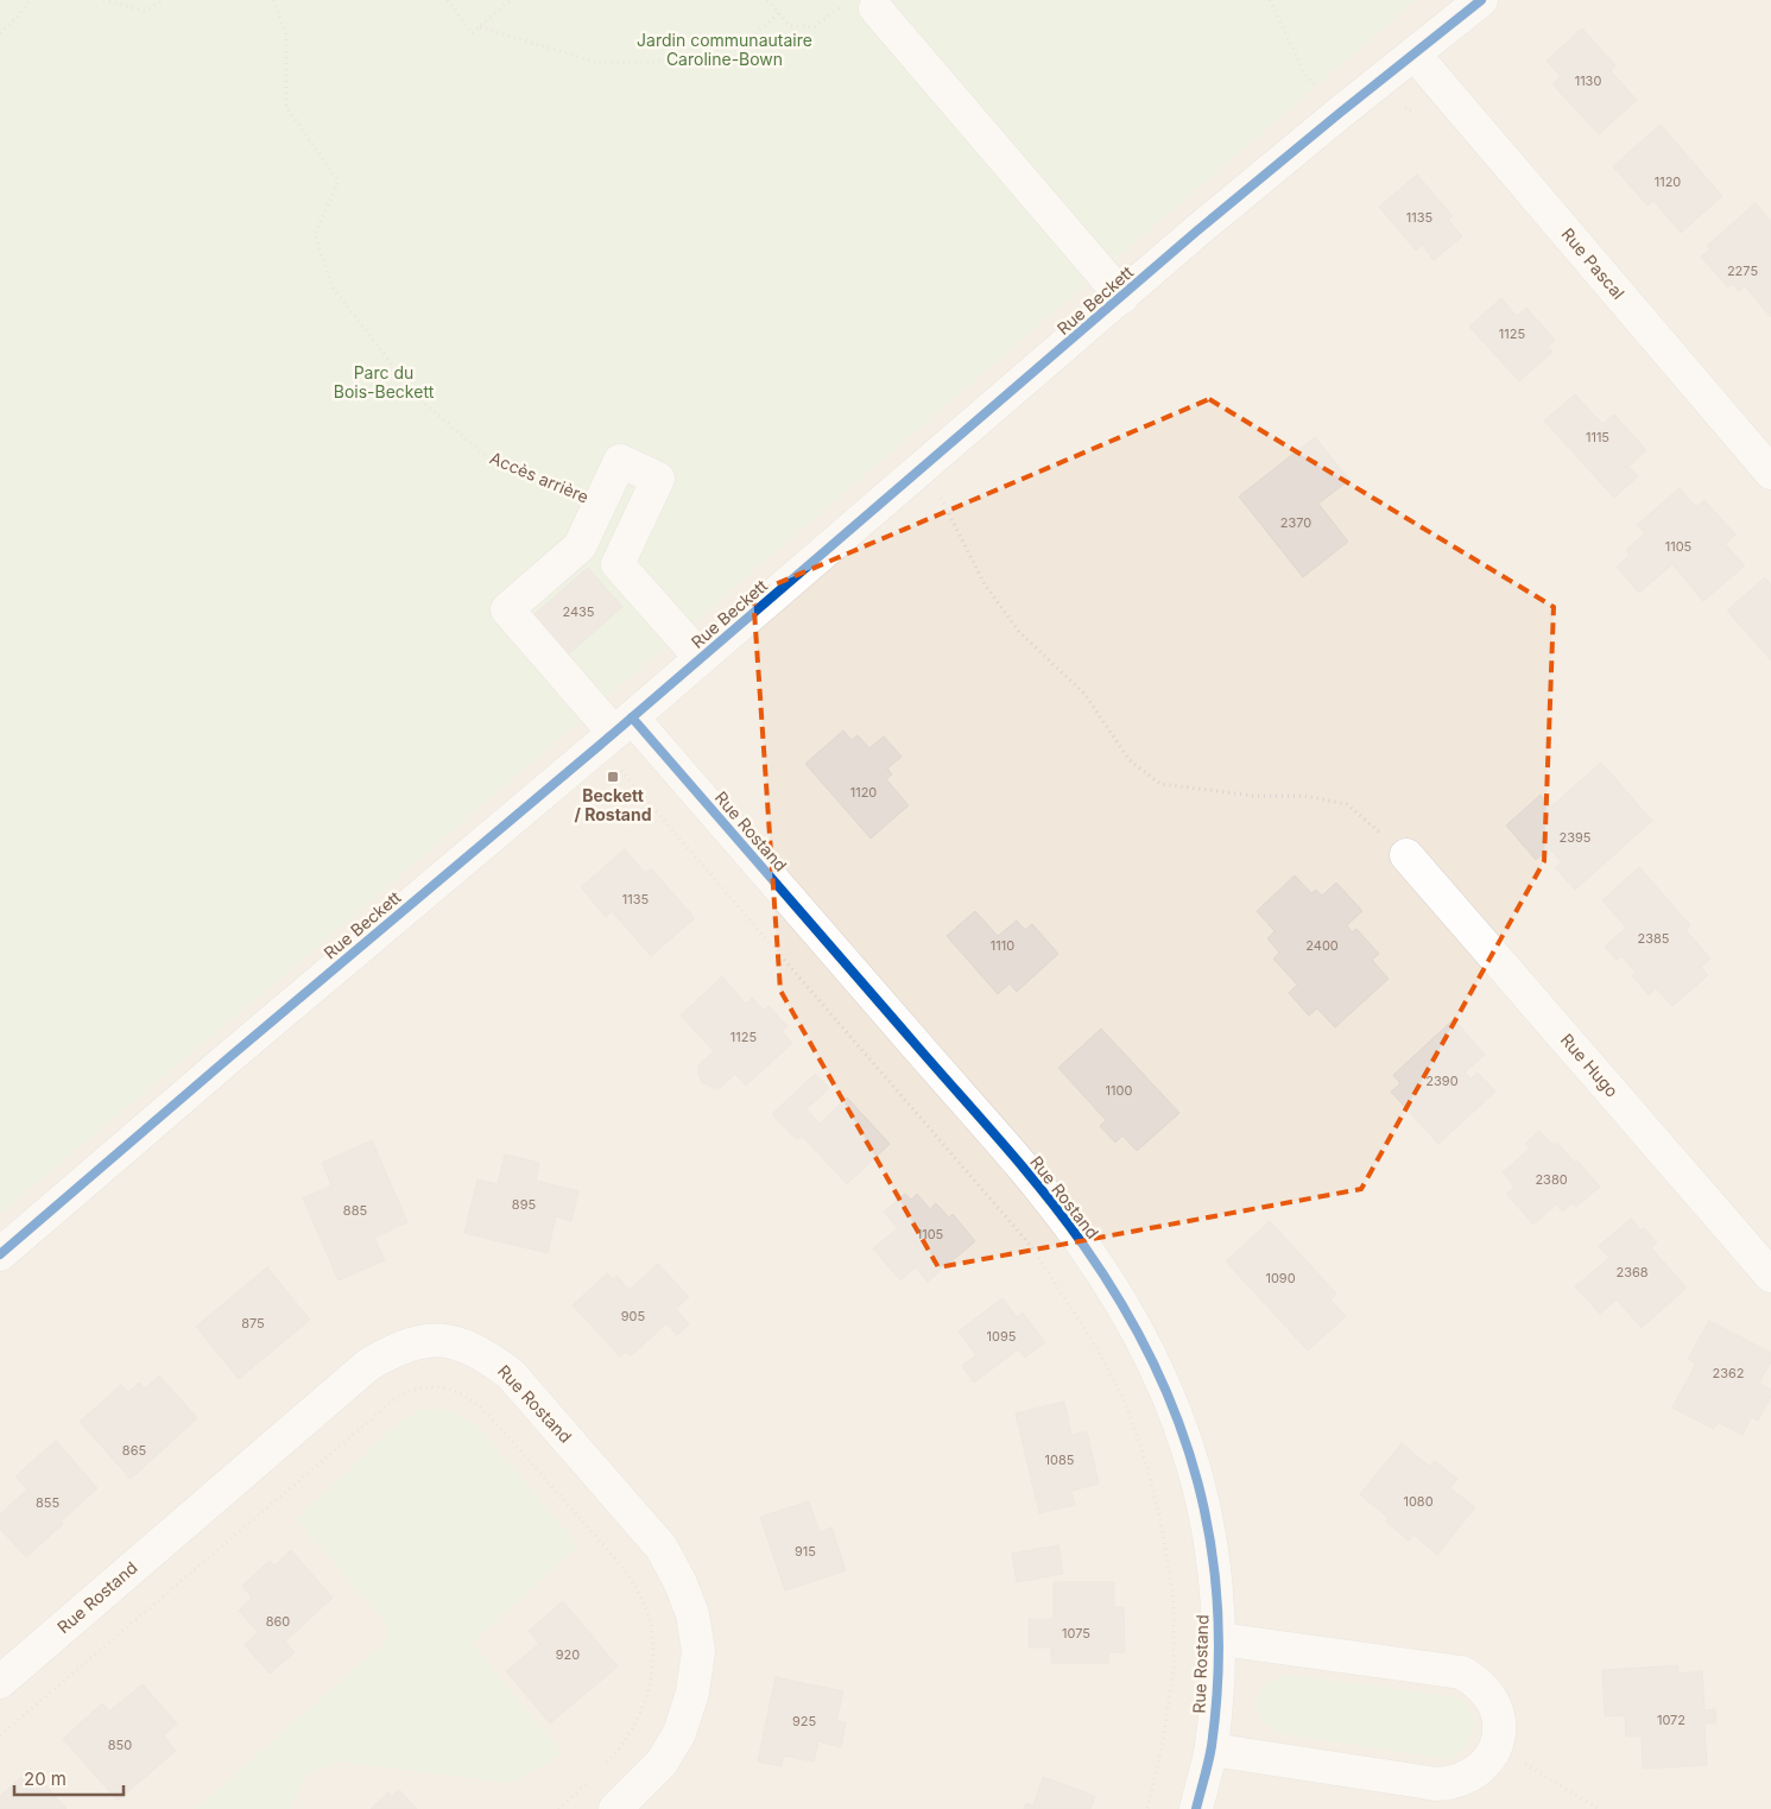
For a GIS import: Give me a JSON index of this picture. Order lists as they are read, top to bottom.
{
  "streets": {
    "street": [
      "Rue Pascal",
      "Rue Beckett",
      "Rue Rostand",
      "Rue Hugo"
    ],
    "path": ["Accès arrière"]
  },
  "crossings": [
    ["Rue Pascal", "Rue Beckett"],
    ["Rue Beckett", "Rue Rostand"]
  ],
  "parks": ["Jardin communautaire Caroline-Bown", "Parc du Bois-Beckett"],
  "places": {
    "transit": ["Beckett / Rostand"]
  },
  "house_numbers": [
    "1130",
    "1120",
    "1135",
    "2275",
    "1125",
    "1115",
    "2370",
    "1105",
    "2435",
    "1120",
    "2395",
    "1135",
    "2385",
    "1110",
    "2400",
    "1125",
    "2390",
    "1100",
    "2380",
    "895",
    "885",
    "1105",
    "2368",
    "1090",
    "905",
    "875",
    "1095",
    "2362",
    "865",
    "1085",
    "1080",
    "855",
    "915",
    "860",
    "1075",
    "920",
    "1072",
    "925",
    "850"
  ],
  "scale_bar": "20 m"
}
